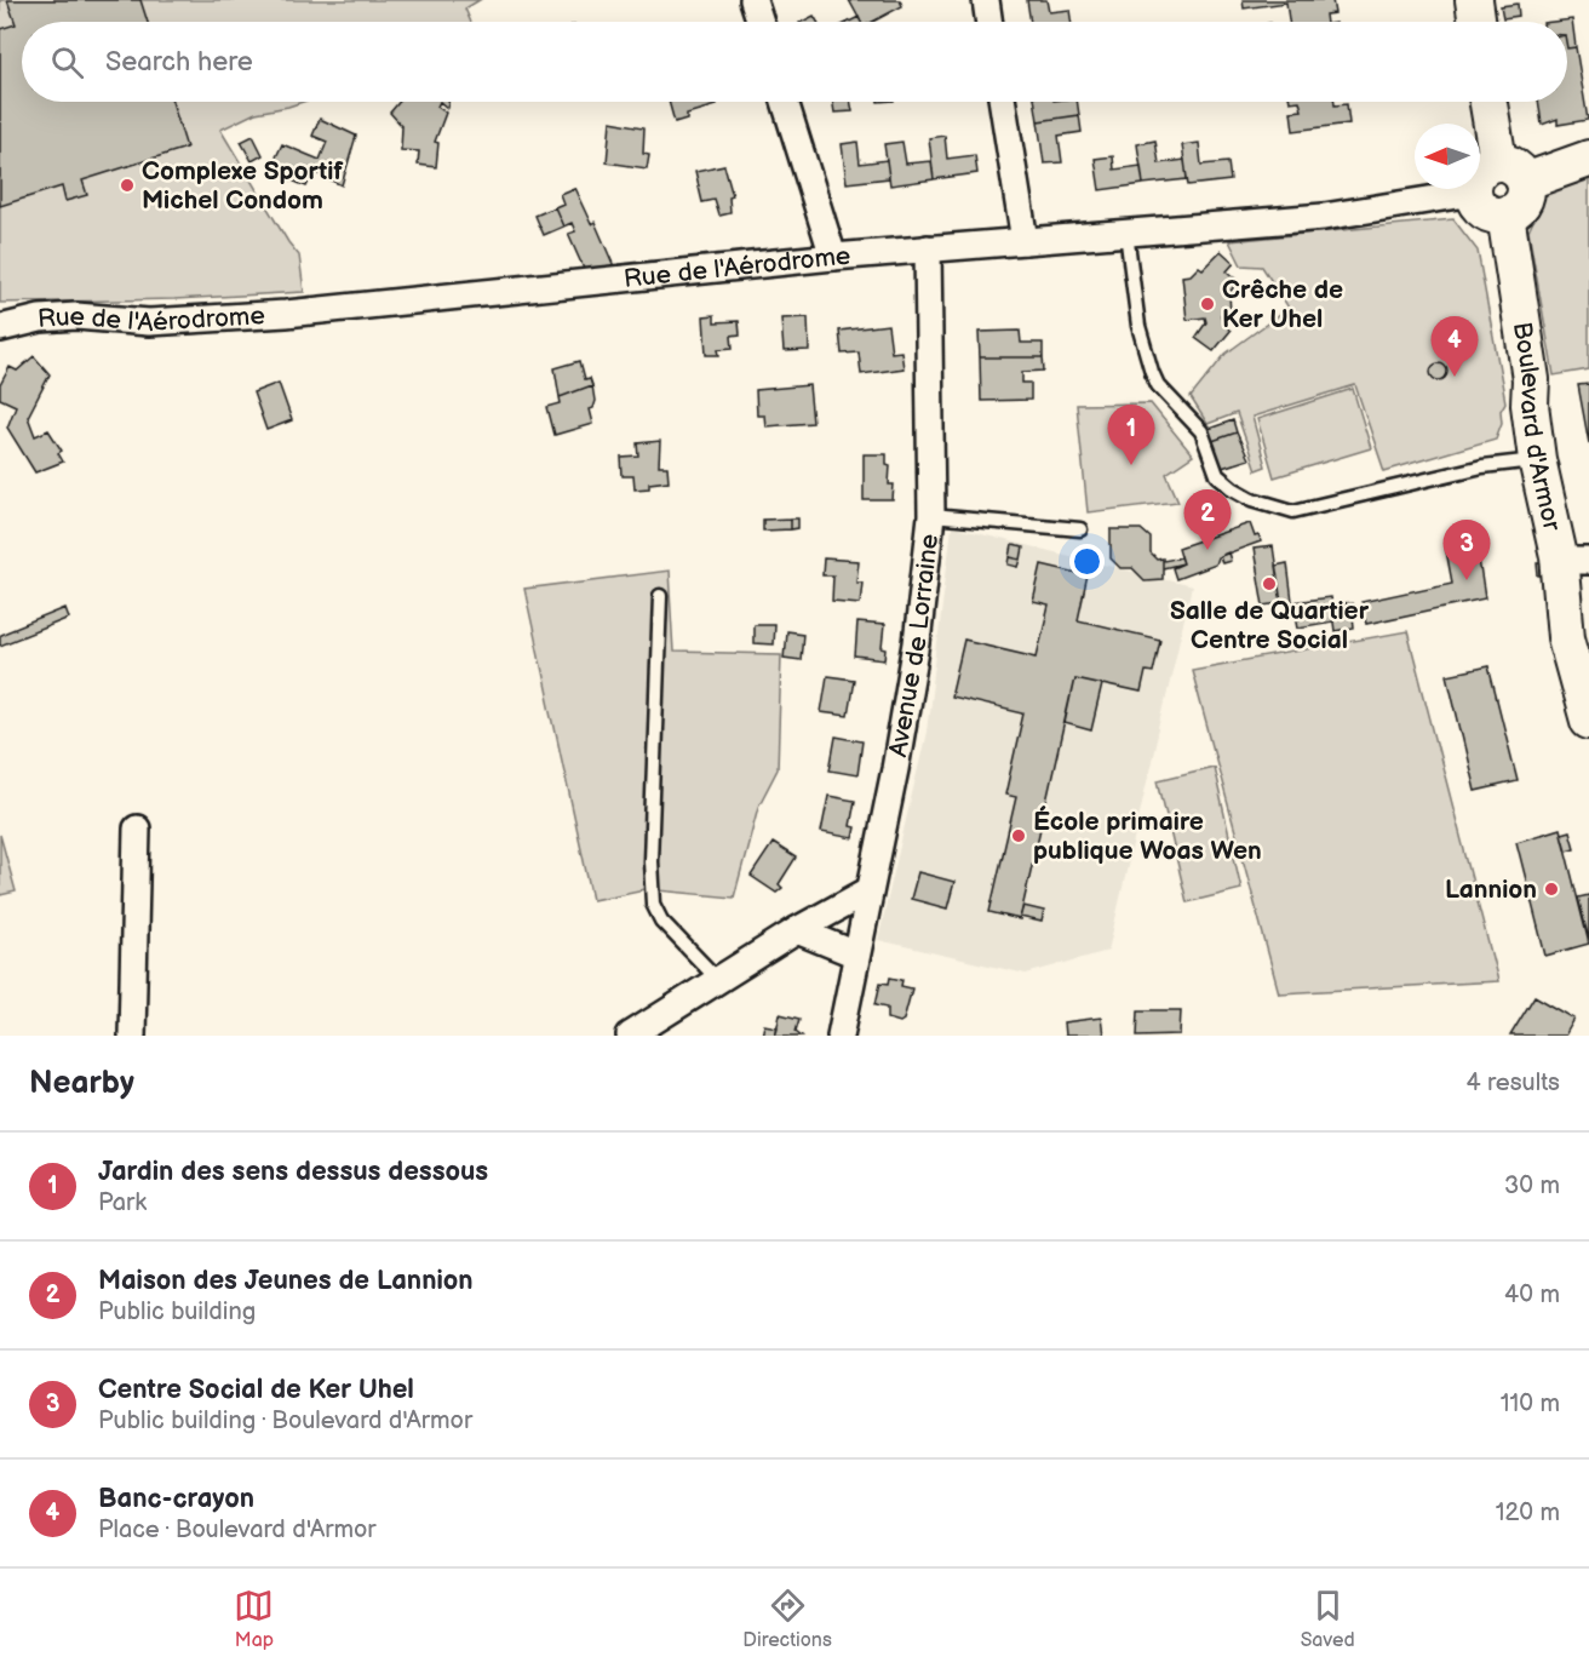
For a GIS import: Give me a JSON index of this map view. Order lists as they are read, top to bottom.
{
  "streets": {
    "main road": ["Boulevard d'Armor"],
    "street": ["Rue de l'Aérodrome", "Avenue de Lorraine"]
  },
  "crossings": [
    ["Rue de l'Aérodrome", "Boulevard d'Armor"],
    ["Rue de l'Aérodrome", "Avenue de Lorraine"]
  ],
  "places": [
    "Complexe Sportif Michel Condom",
    "Crêche de Ker Uhel",
    "Salle de Quartier Centre Social",
    "École primaire publique Woas Wen",
    "Lannion"
  ],
  "north": "left",
  "page": {
    "search": "Search here",
    "pins": [
      "4",
      "1",
      "2",
      "3"
    ],
    "heading": ["Nearby", "4 results"],
    "list": [
      {
        "mark": "1",
        "name": "Jardin des sens dessus dessous",
        "note": "Park",
        "value": "30 m"
      },
      {
        "mark": "2",
        "name": "Maison des Jeunes de Lannion",
        "note": "Public building",
        "value": "40 m"
      },
      {
        "mark": "3",
        "name": "Centre Social de Ker Uhel",
        "note": "Public building · Boulevard d'Armor",
        "value": "110 m"
      },
      {
        "mark": "4",
        "name": "Banc-crayon",
        "note": "Place · Boulevard d'Armor",
        "value": "120 m"
      }
    ],
    "nav": ["Map", "Directions", "Saved"]
  }
}
